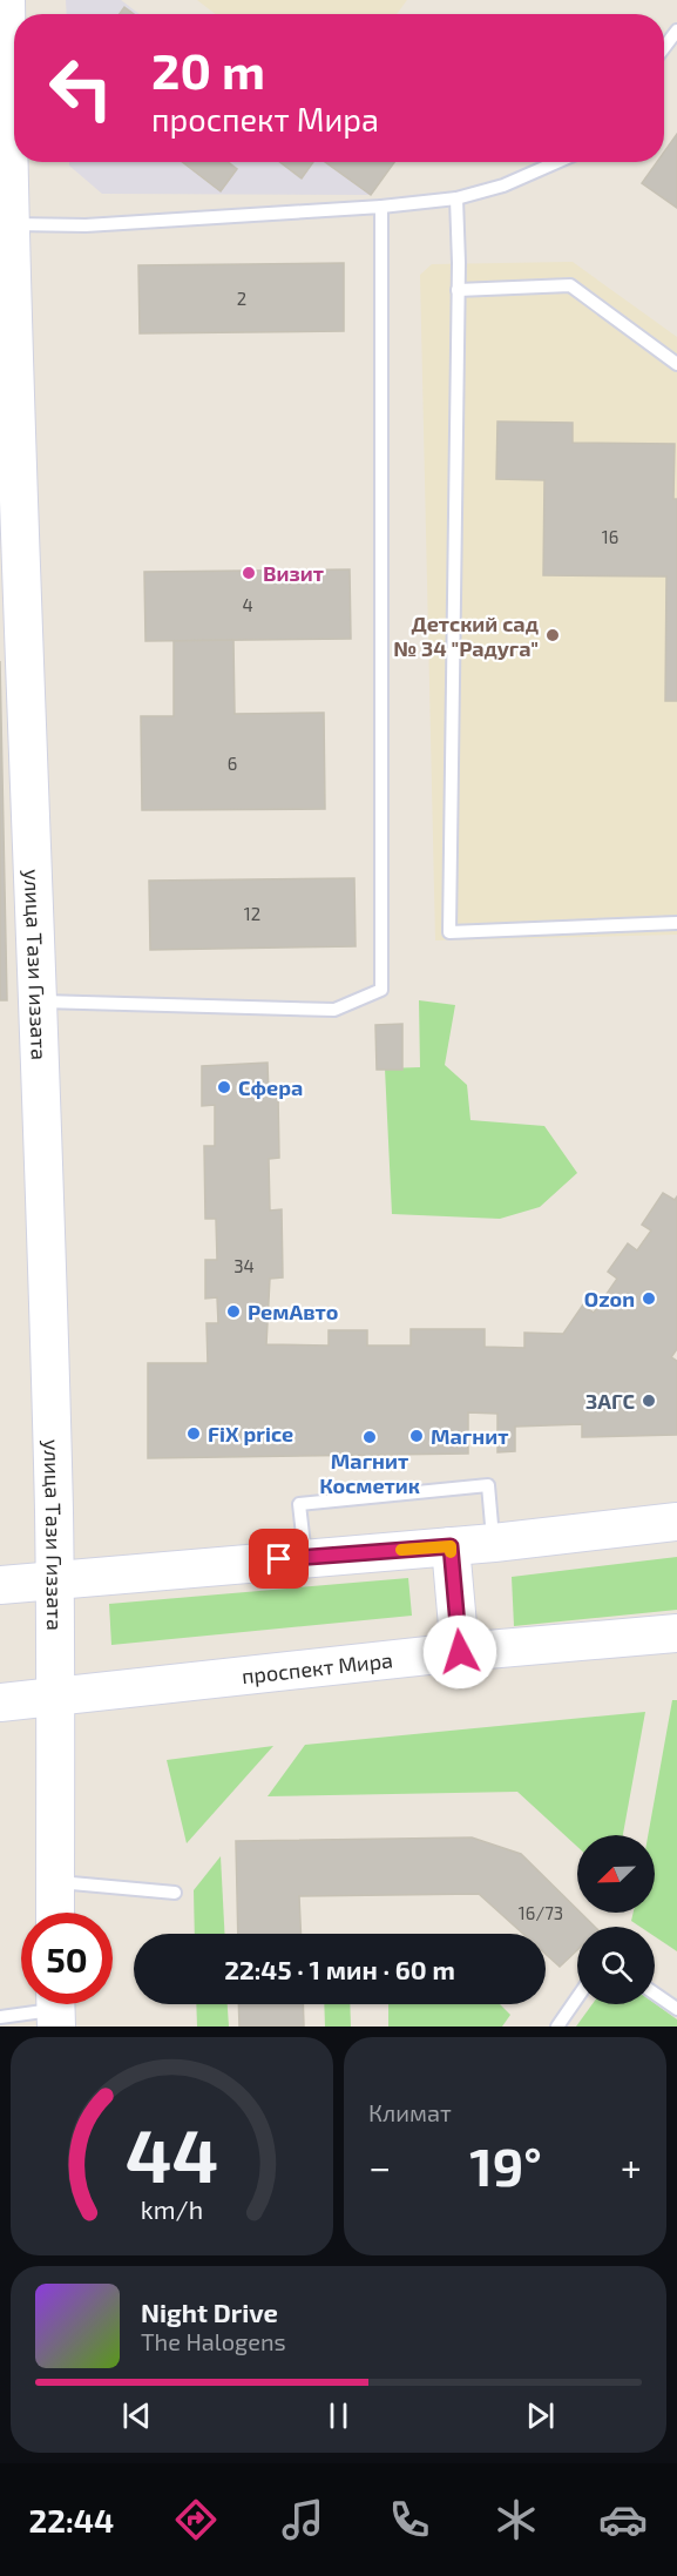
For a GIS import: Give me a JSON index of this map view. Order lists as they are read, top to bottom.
{
  "streets": {
    "street": ["улица Тази Гиззата", "проспект Мира"]
  },
  "crossings": [
    ["улица Тази Гиззата", "проспект Мира"]
  ],
  "places": [
    "Визит",
    "Детский сад № 34 \"Радуга\"",
    "Сфера",
    "Ozon",
    "РемАвто",
    "ЗАГС",
    "FiX price",
    "Магнит",
    "Магнит Косметик"
  ],
  "house_numbers": [
    "2",
    "16",
    "4",
    "6",
    "12",
    "34",
    "16/73"
  ],
  "north": "bottom left",
  "page": {
    "turn": ["20 m", "проспект Мира"],
    "limit": "50",
    "trip": "22:45 · 1 мин · 60 m",
    "tile": "Климат",
    "heat": ["−", "19°", "+"],
    "song": ["Night Drive", "The Halogens"],
    "tabs": "22:44",
    "gauge": ["44", "km/h"]
  }
}
